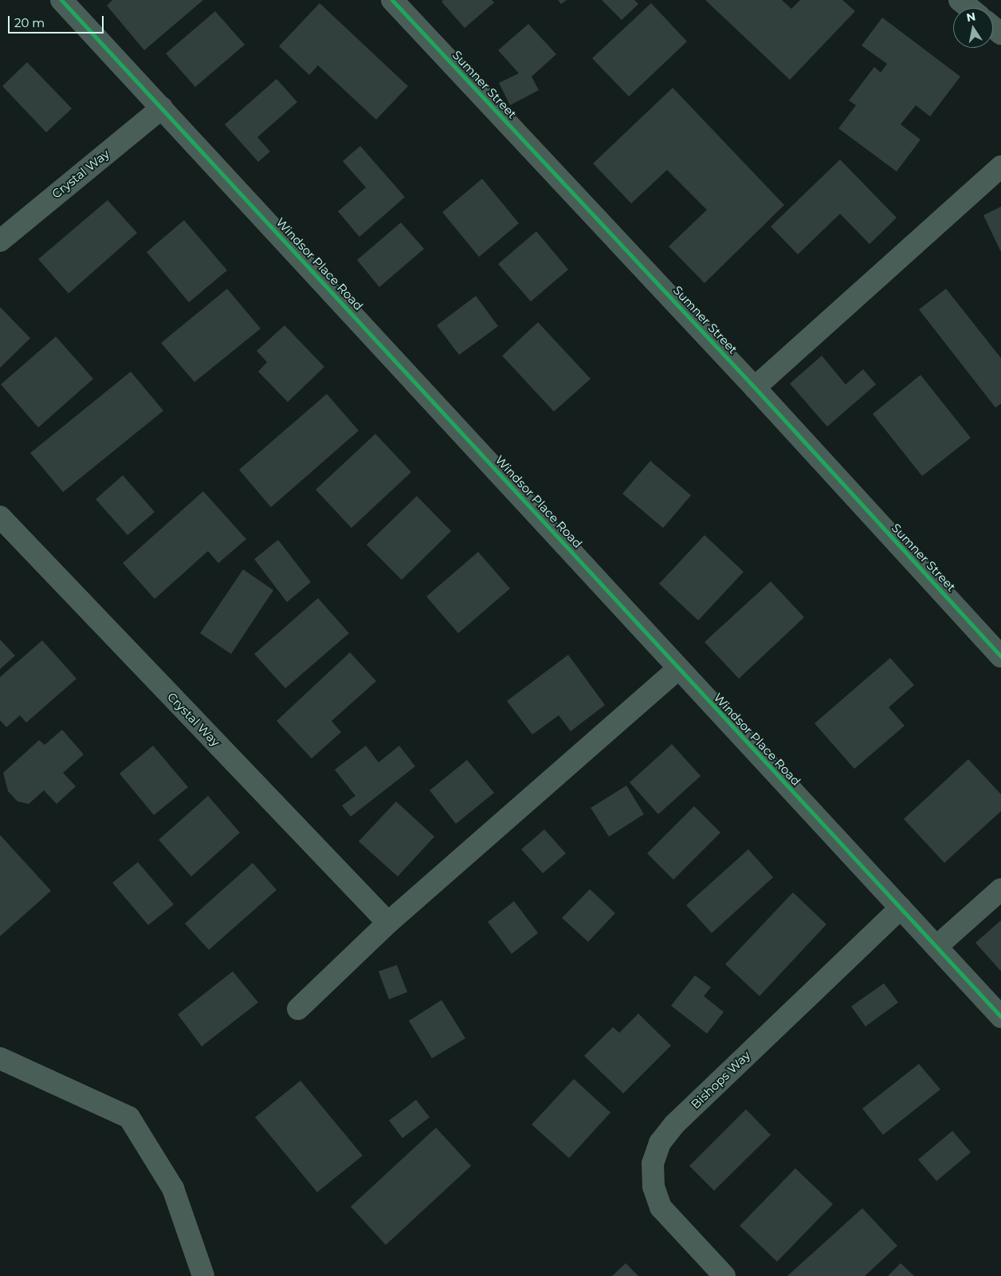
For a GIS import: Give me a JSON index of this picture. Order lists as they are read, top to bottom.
{
  "streets": {
    "street": [
      "Sumner Street",
      "Crystal Way",
      "Windsor Place Road",
      "Bishops Way"
    ]
  },
  "crossings": [
    ["Crystal Way", "Windsor Place Road"],
    ["Windsor Place Road", "Bishops Way"]
  ],
  "scale_bar": "20 m",
  "north": "top"
}
